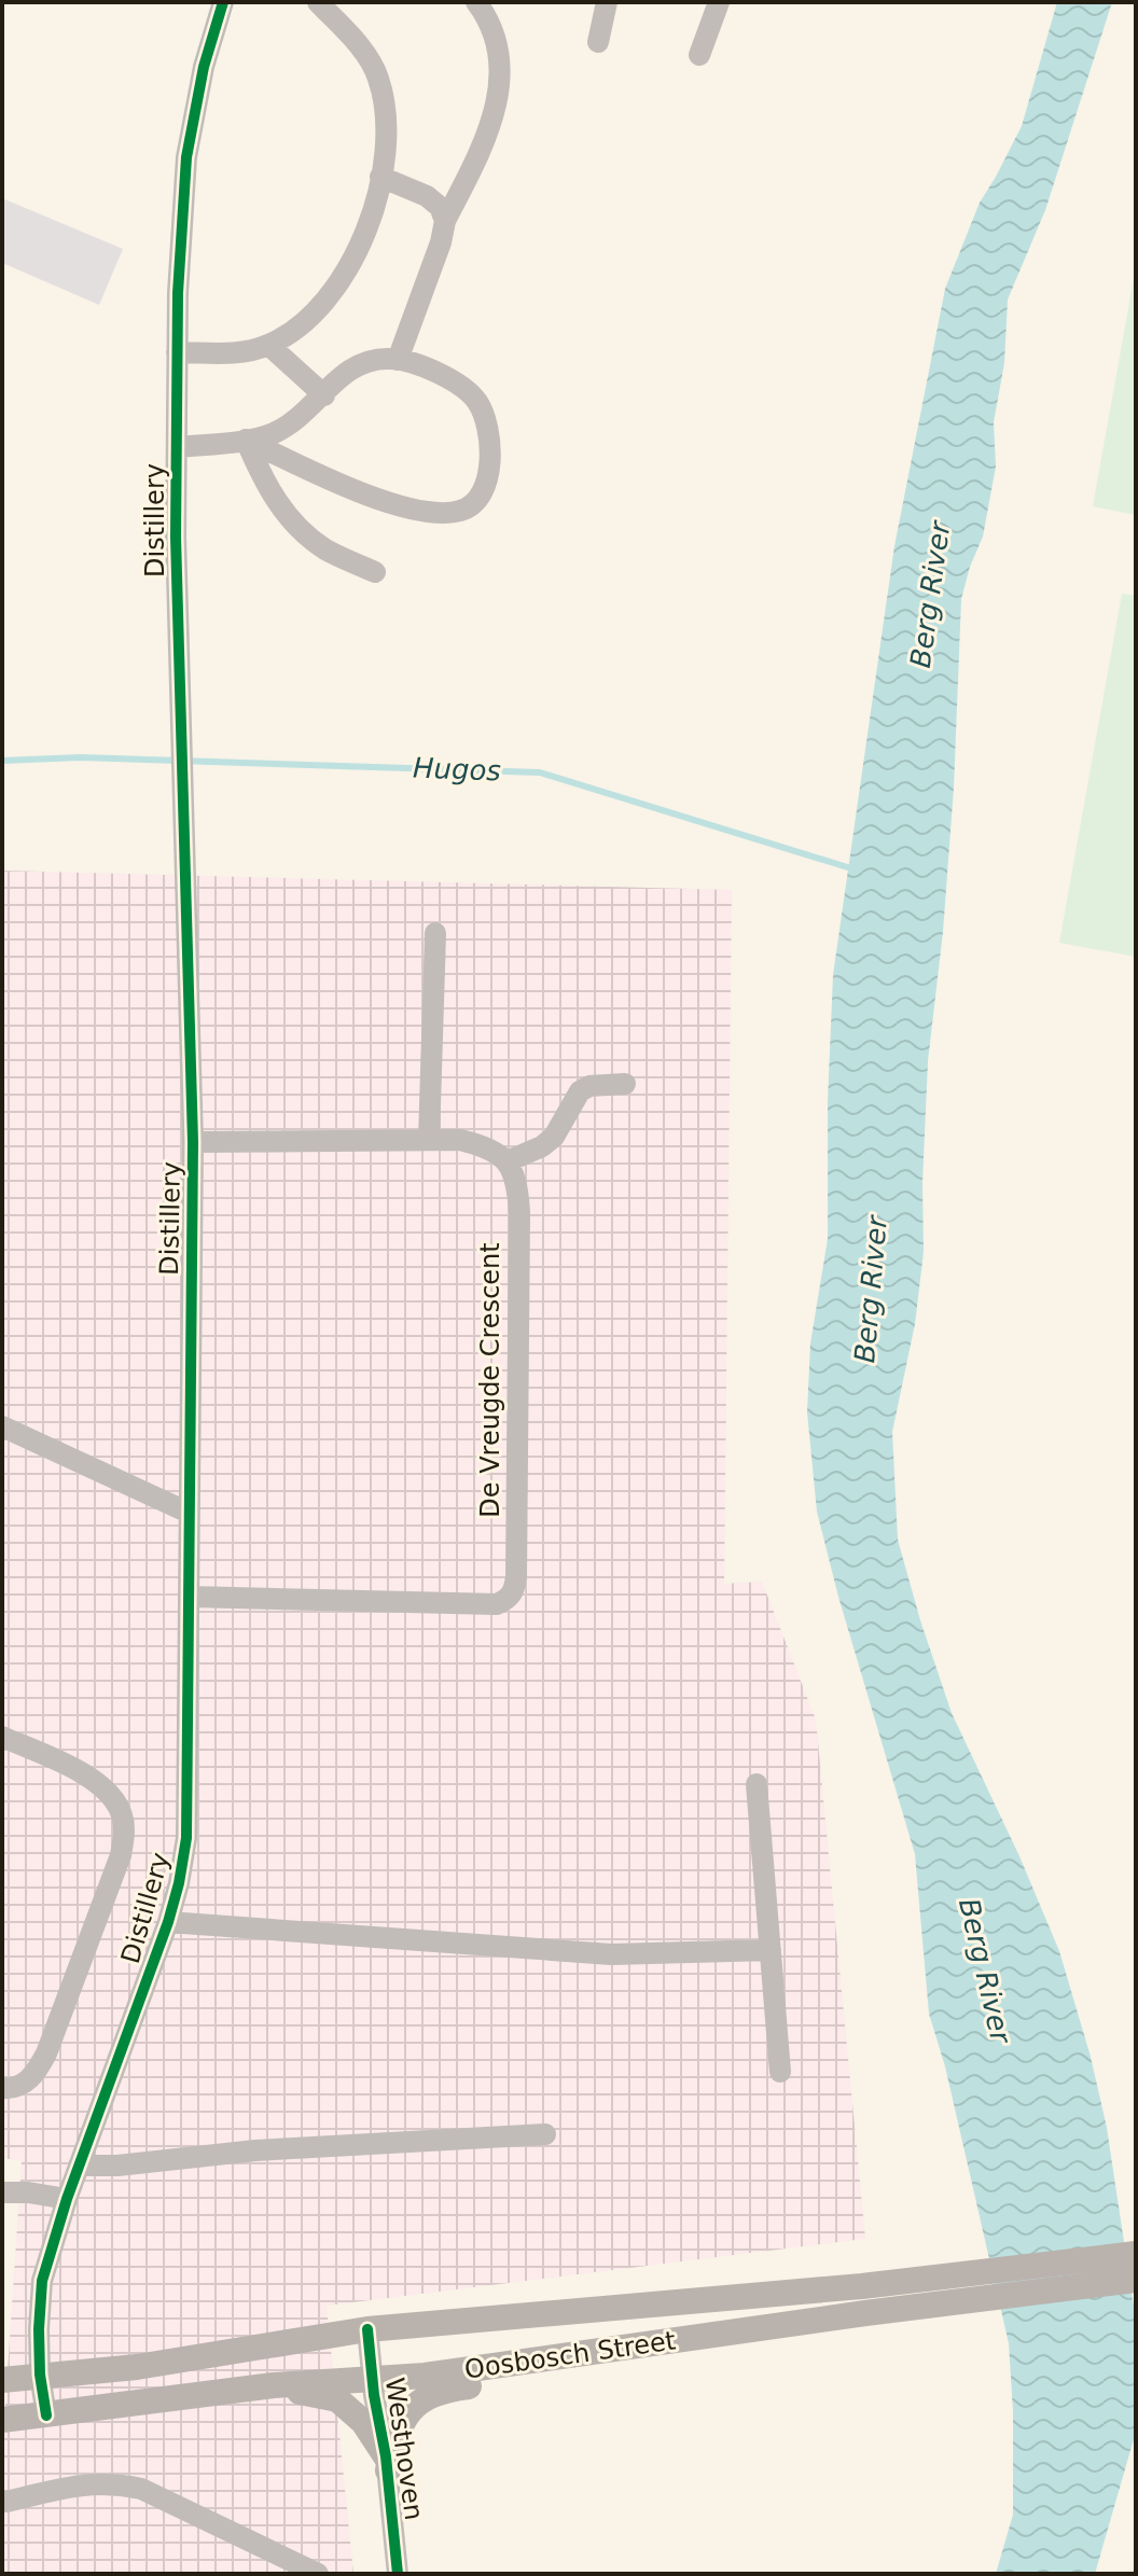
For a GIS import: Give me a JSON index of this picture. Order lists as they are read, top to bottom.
{
  "streets": {
    "main road": ["Oosbosch Street"],
    "street": ["Distillery", "De Vreugde Crescent", "Westhoven"]
  },
  "crossings": [
    ["Distillery", "De Vreugde Crescent"],
    ["Distillery", "Oosbosch Street"],
    ["Oosbosch Street", "Westhoven"]
  ],
  "water": ["Berg River", "Hugos"]
}
